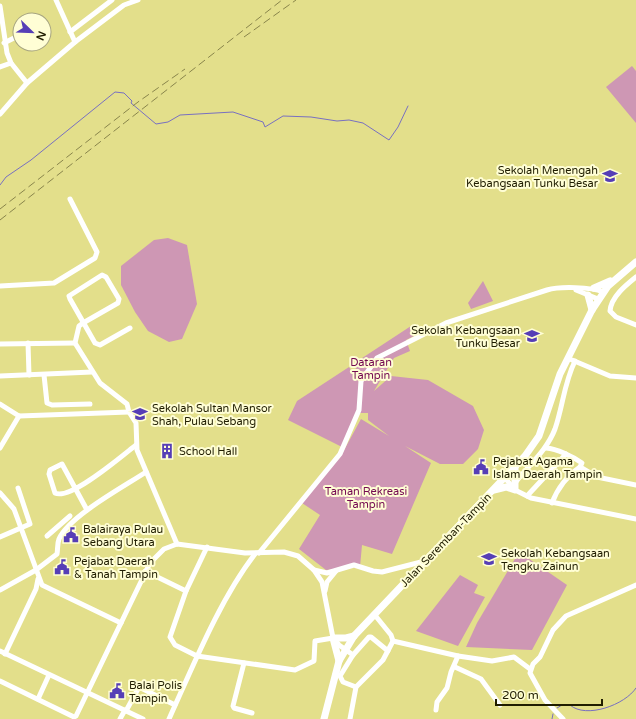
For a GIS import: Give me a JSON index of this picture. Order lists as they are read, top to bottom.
{
  "streets": {
    "highway": ["Jalan Seremban-Tampin"]
  },
  "parks": ["Dataran Tampin", "Taman Rekreasi Tampin"],
  "places": {
    "school or university": [
      "Sekolah Menengah Kebangsaan Tunku Besar",
      "Sekolah Kebangsaan Tunku Besar",
      "Sekolah Sultan Mansor Shah, Pulau Sebang",
      "Sekolah Kebangsaan Tengku Zainun"
    ],
    "building": ["School Hall"],
    "public building": [
      "Pejabat Agama Islam Daerah Tampin",
      "Balairaya Pulau Sebang Utara",
      "Pejabat Daerah & Tanah Tampin",
      "Balai Polis Tampin"
    ]
  },
  "scale_bar": "200 m",
  "north": "bottom right"
}
